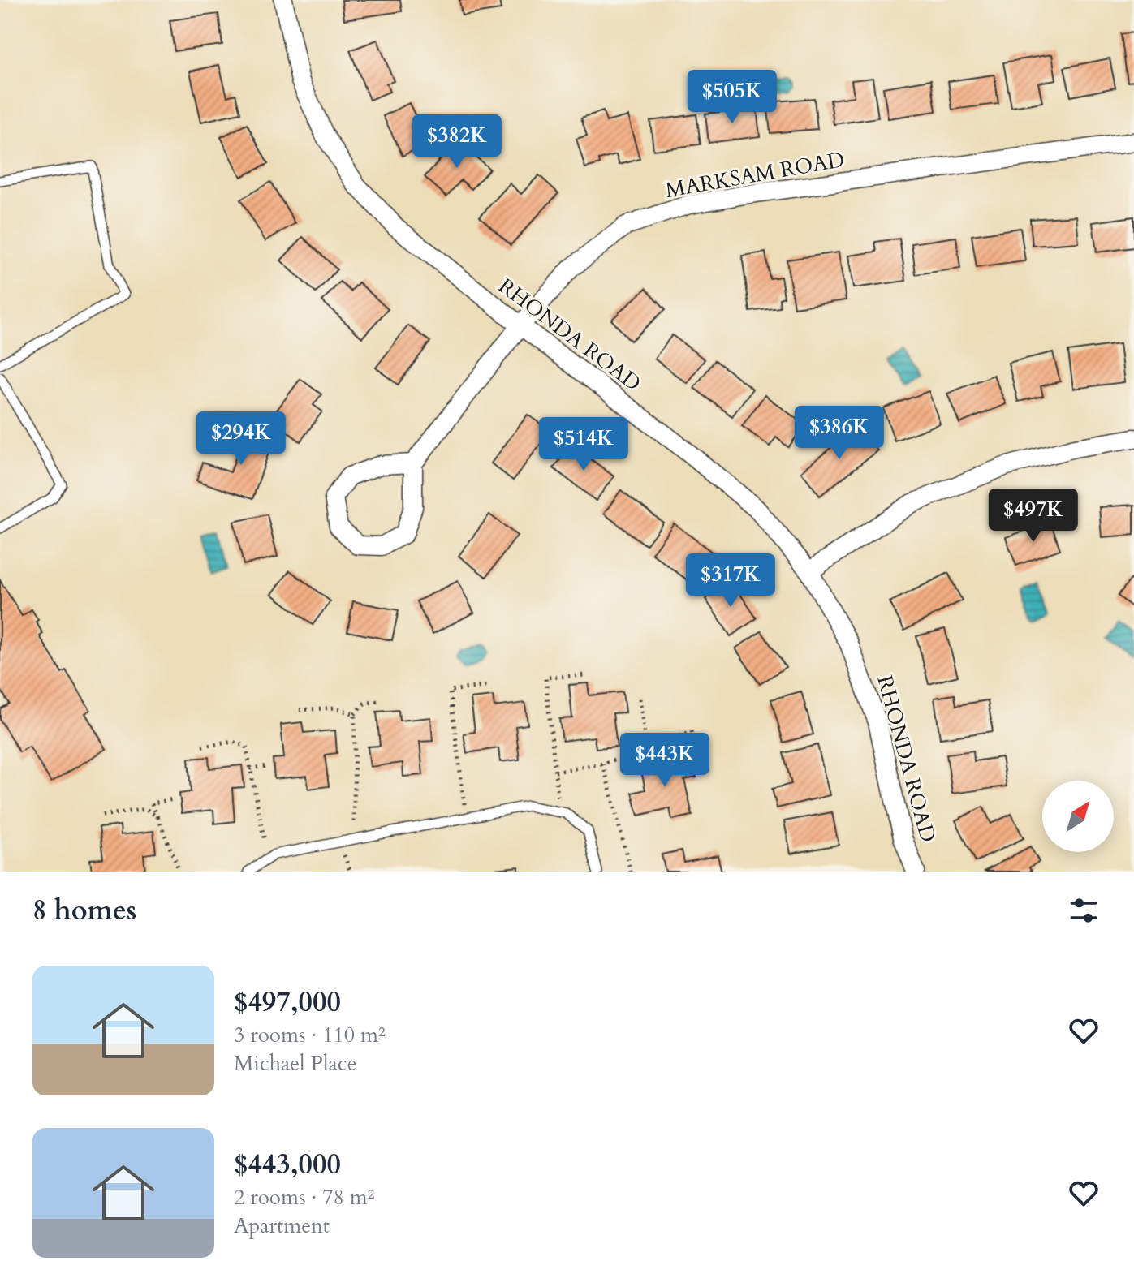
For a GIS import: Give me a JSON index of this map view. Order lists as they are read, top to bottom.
{
  "streets": {
    "street": ["MARKSAM ROAD", "RHONDA ROAD"]
  },
  "crossings": [
    ["MARKSAM ROAD", "RHONDA ROAD"]
  ],
  "north": "top right",
  "page": {
    "price": [
      "$505K",
      "$382K",
      "$386K",
      "$294K",
      "$514K",
      "$497K",
      "$317K",
      "$443K"
    ],
    "heading": "8 homes",
    "list": [
      {
        "name": "$497,000",
        "note": "3 rooms · 110 m² · Michael Place"
      },
      {
        "name": "$443,000",
        "note": "2 rooms · 78 m² · Apartment"
      }
    ]
  }
}
